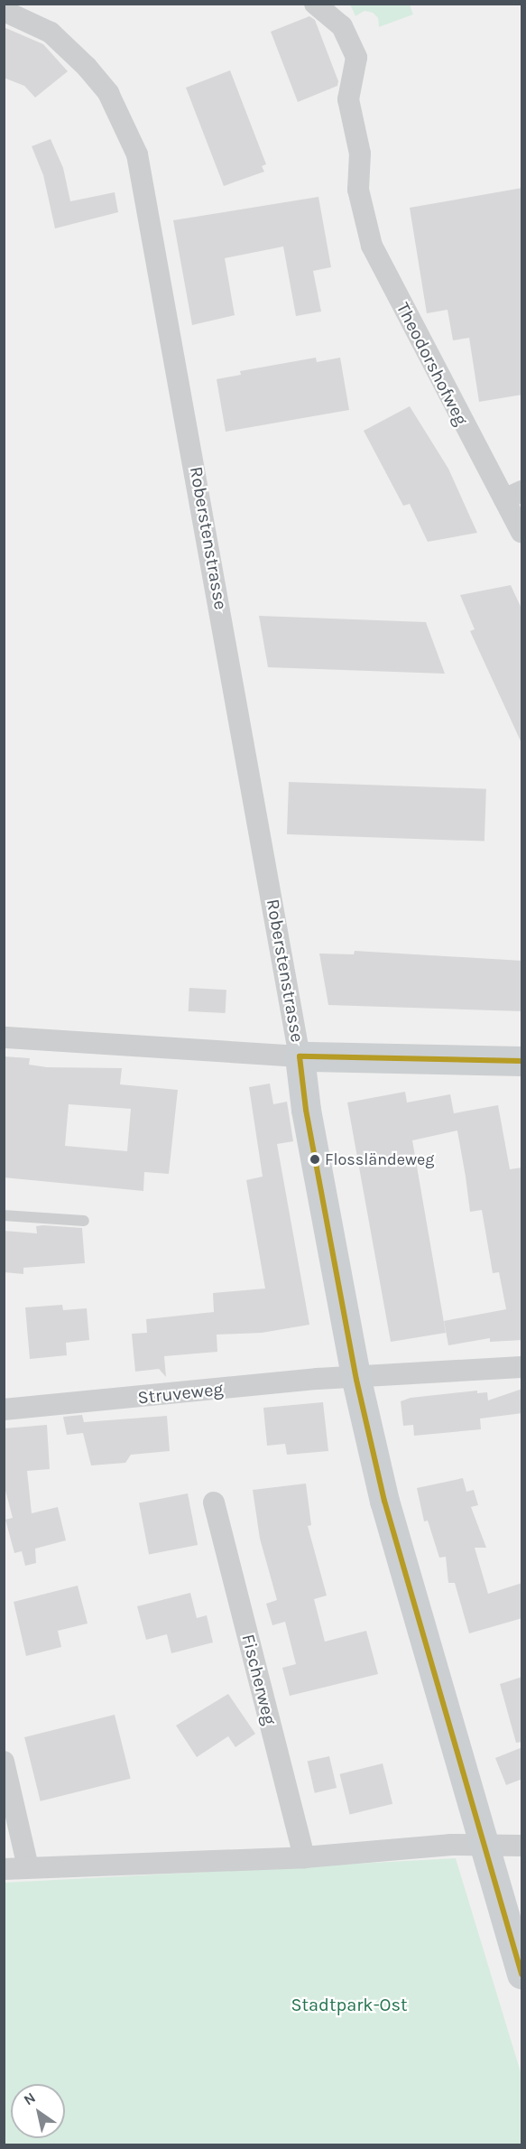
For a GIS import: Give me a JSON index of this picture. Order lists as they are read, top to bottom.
{
  "streets": {
    "street": [
      "Theodorshofweg",
      "Roberstenstrasse",
      "Struveweg",
      "Fischerweg"
    ]
  },
  "crossings": [
    ["Roberstenstrasse", "Struveweg"]
  ],
  "parks": ["Stadtpark-Ost"],
  "places": ["Flossländeweg"],
  "north": "top left"
}
